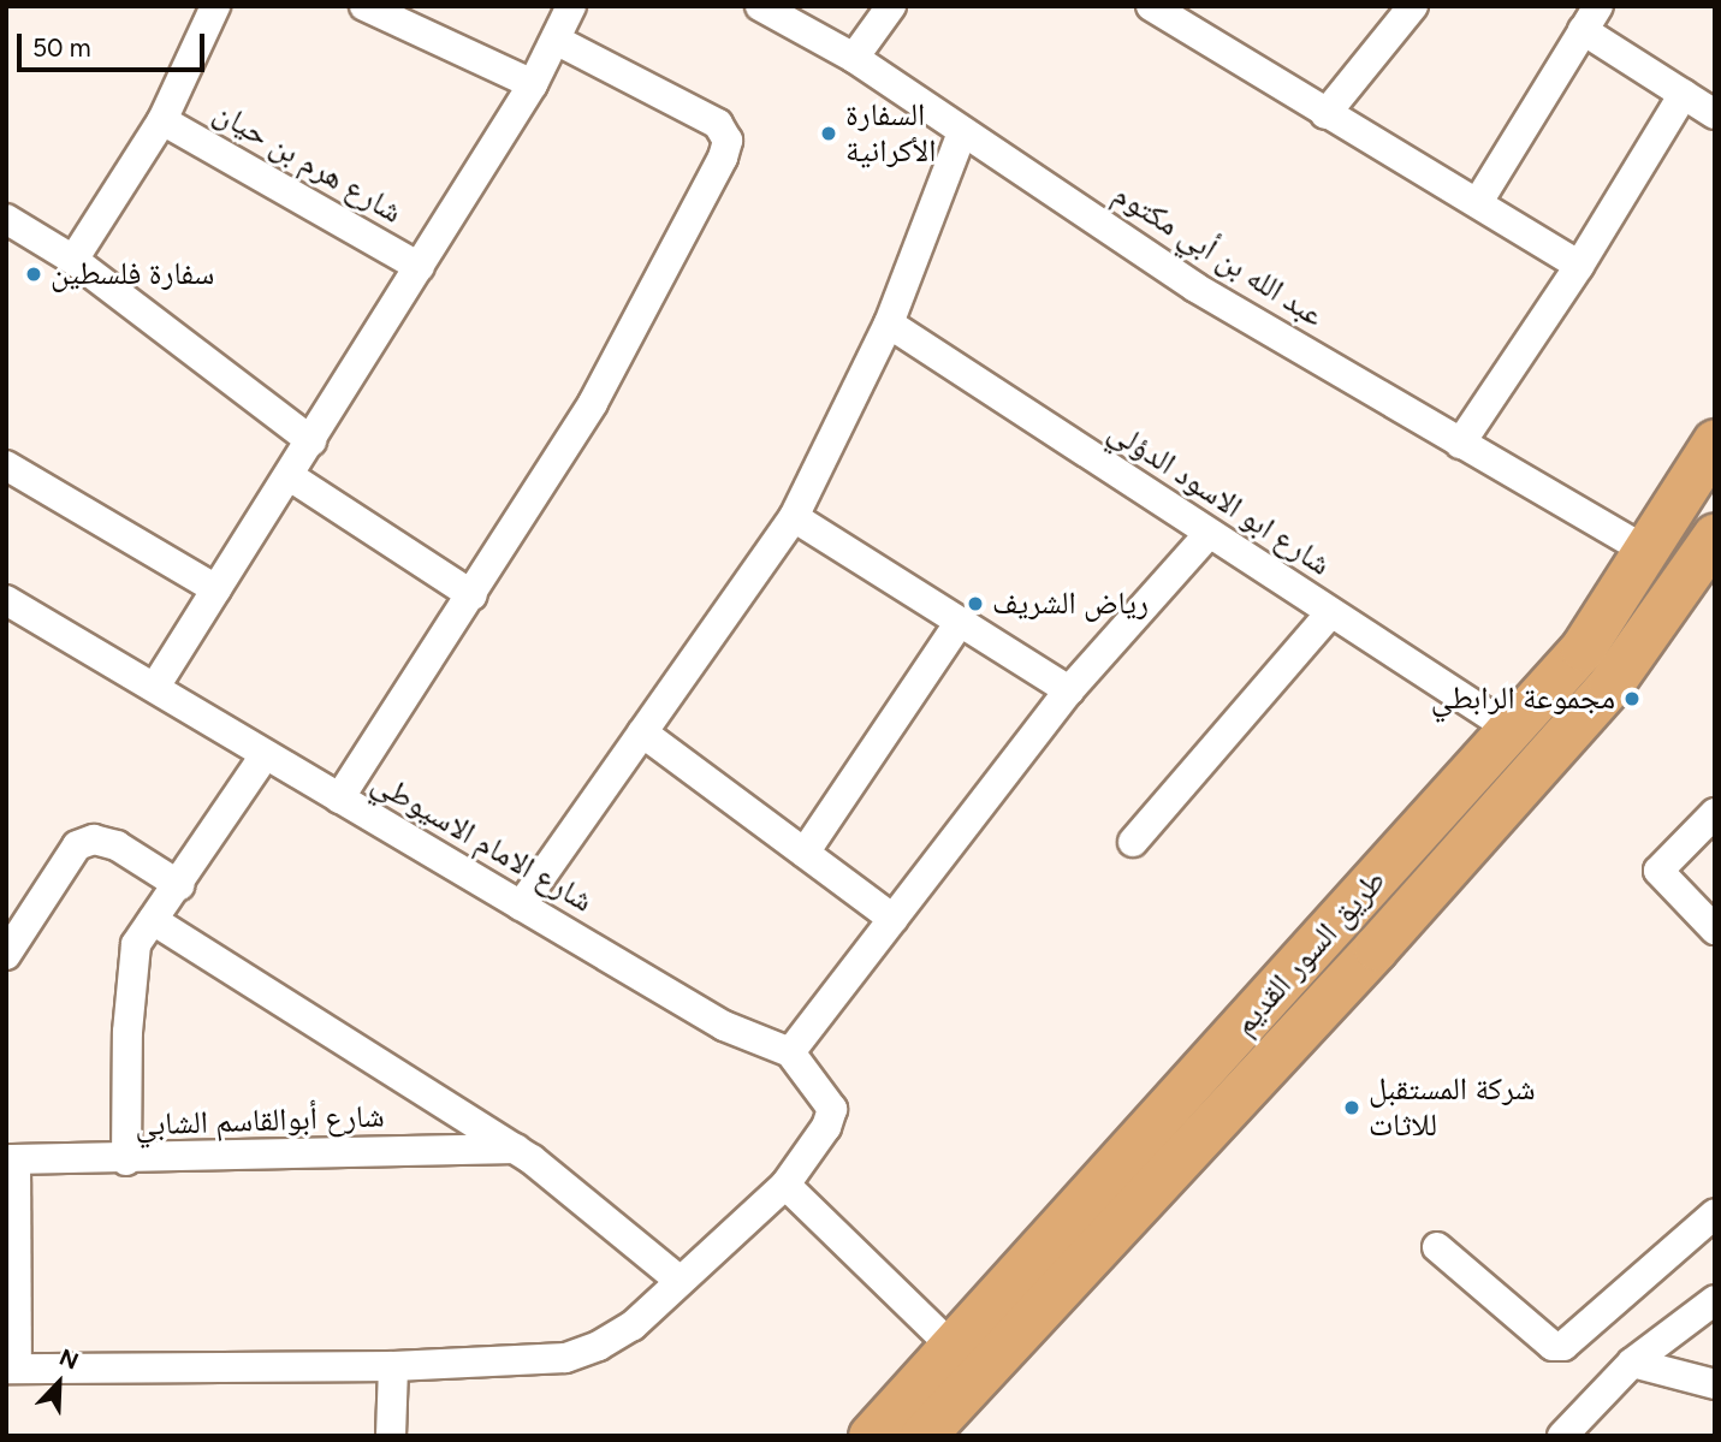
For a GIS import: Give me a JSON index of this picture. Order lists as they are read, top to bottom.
{
  "streets": {
    "main road": ["طريق السور القديم"],
    "street": [
      "شارع هرم بن حيان",
      "عبد الله بن أبي مكتوم",
      "شارع ابو الاسود الدؤلي",
      "شارع الامام الاسيوطي",
      "شارع أبوالقاسم الشابي"
    ]
  },
  "crossings": [
    ["عبد الله بن أبي مكتوم", "طريق السور القديم"],
    ["شارع ابو الاسود الدؤلي", "طريق السور القديم"]
  ],
  "places": [
    "السفارة الأكرانية",
    "سفارة فلسطين",
    "رياض الشريف",
    "مجموعة الرابطي",
    "شركة المستقبل للاثات"
  ],
  "scale_bar": "50 m",
  "north": "top right"
}
